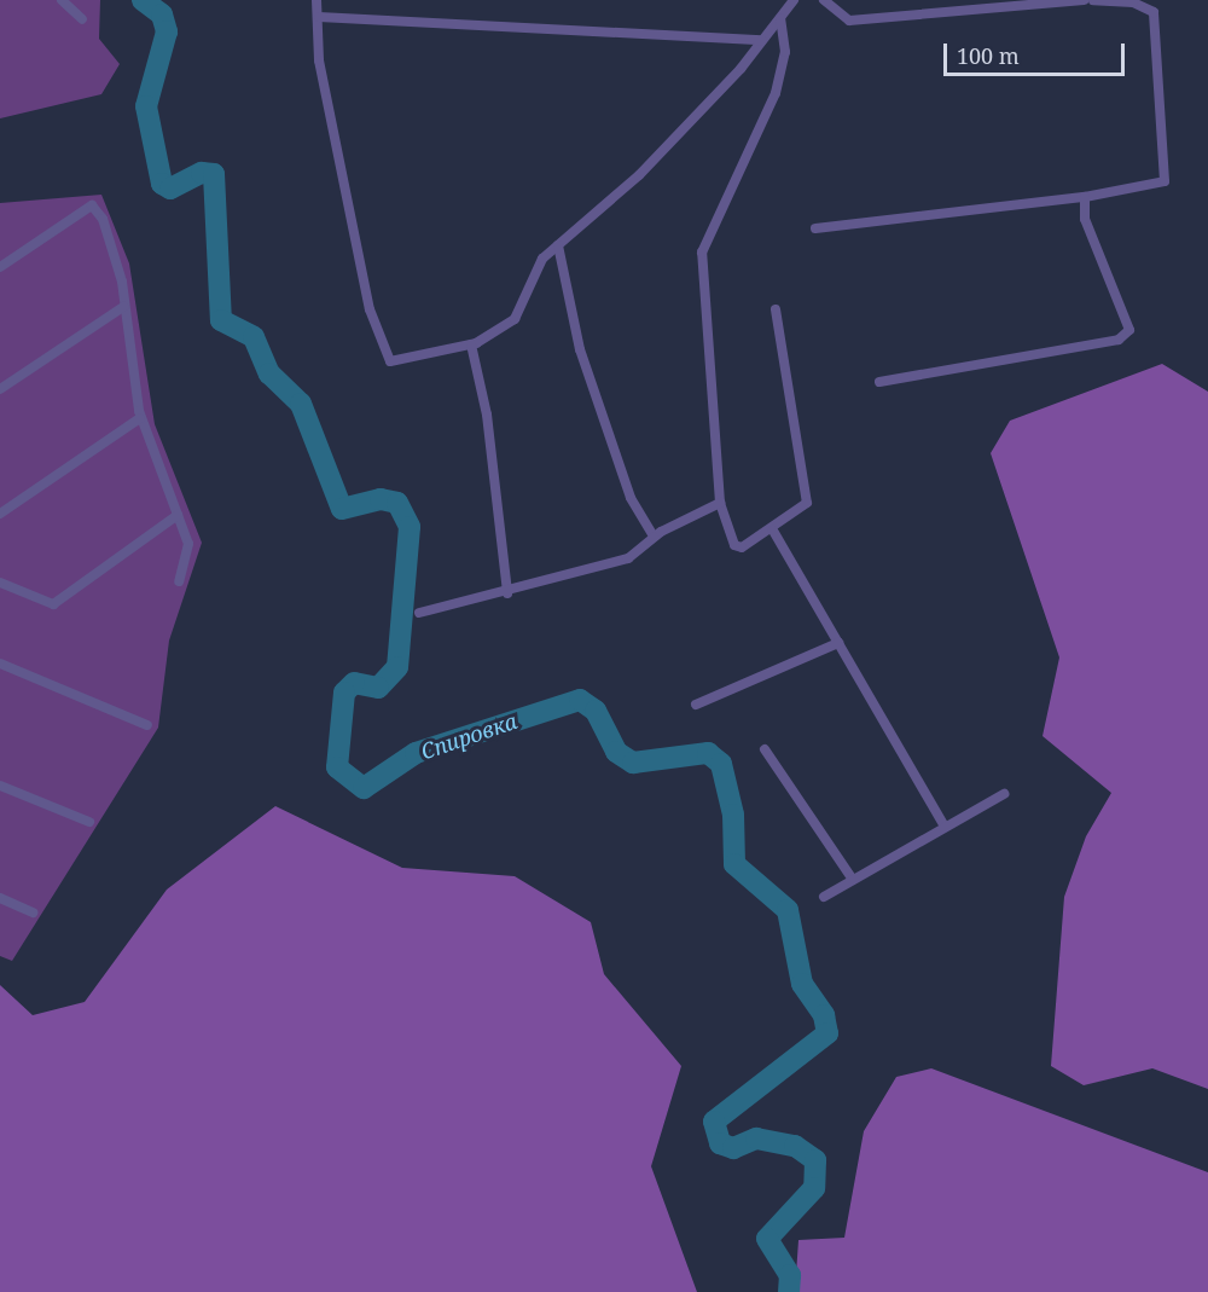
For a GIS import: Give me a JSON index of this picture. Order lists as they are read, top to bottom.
{
  "water": ["Спировка"],
  "scale_bar": "100 m"
}
